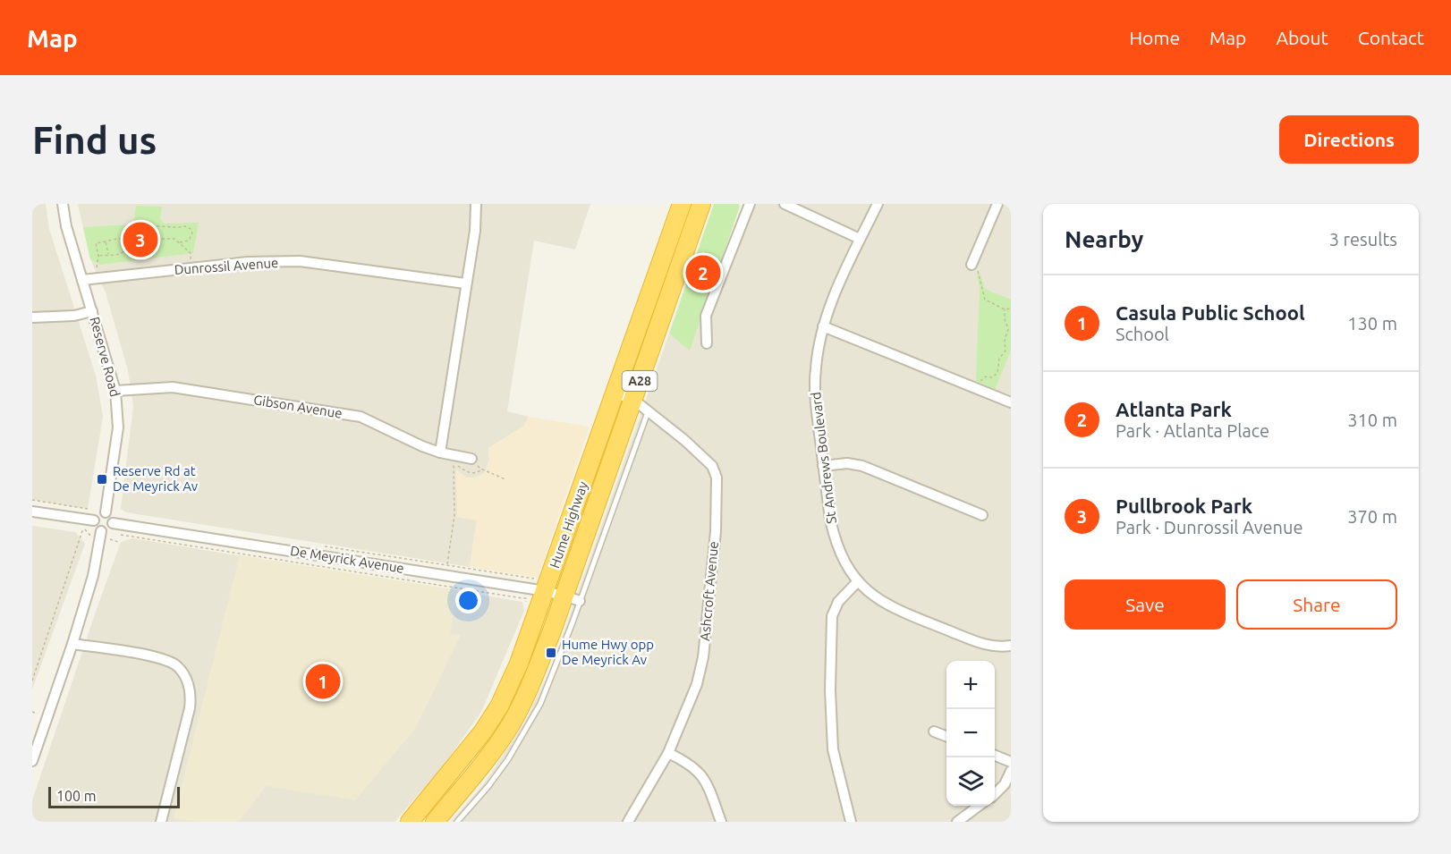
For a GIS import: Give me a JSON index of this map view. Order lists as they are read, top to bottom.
{
  "streets": {
    "highway": ["A28", "Hume Highway"],
    "street": [
      "Dunrossil Avenue",
      "Reserve Road",
      "Gibson Avenue",
      "St Andrews Boulevard",
      "De Meyrick Avenue",
      "Ashcroft Avenue"
    ]
  },
  "crossings": [
    ["Dunrossil Avenue", "Reserve Road"],
    ["Reserve Road", "Gibson Avenue"],
    ["Reserve Road", "De Meyrick Avenue"],
    ["Hume Highway", "De Meyrick Avenue"],
    ["Hume Highway", "Ashcroft Avenue"]
  ],
  "places": {
    "transit": ["Reserve Rd at De Meyrick Av", "Hume Hwy opp De Meyrick Av"]
  },
  "scale_bar": "100 m",
  "page": {
    "header": "Map",
    "nav": [
      "Home",
      "Map",
      "About",
      "Contact"
    ],
    "buttons": [
      "Directions",
      ["Save", "Share"]
    ],
    "title": "Find us",
    "heading": ["Nearby", "3 results"],
    "pins": ["3", "2", "1"],
    "list": [
      {
        "mark": "1",
        "name": "Casula Public School",
        "note": "School",
        "value": "130 m"
      },
      {
        "mark": "2",
        "name": "Atlanta Park",
        "note": "Park · Atlanta Place",
        "value": "310 m"
      },
      {
        "mark": "3",
        "name": "Pullbrook Park",
        "note": "Park · Dunrossil Avenue",
        "value": "370 m"
      }
    ],
    "map_buttons": ["+", "−"],
    "scale": "100 m"
  }
}
